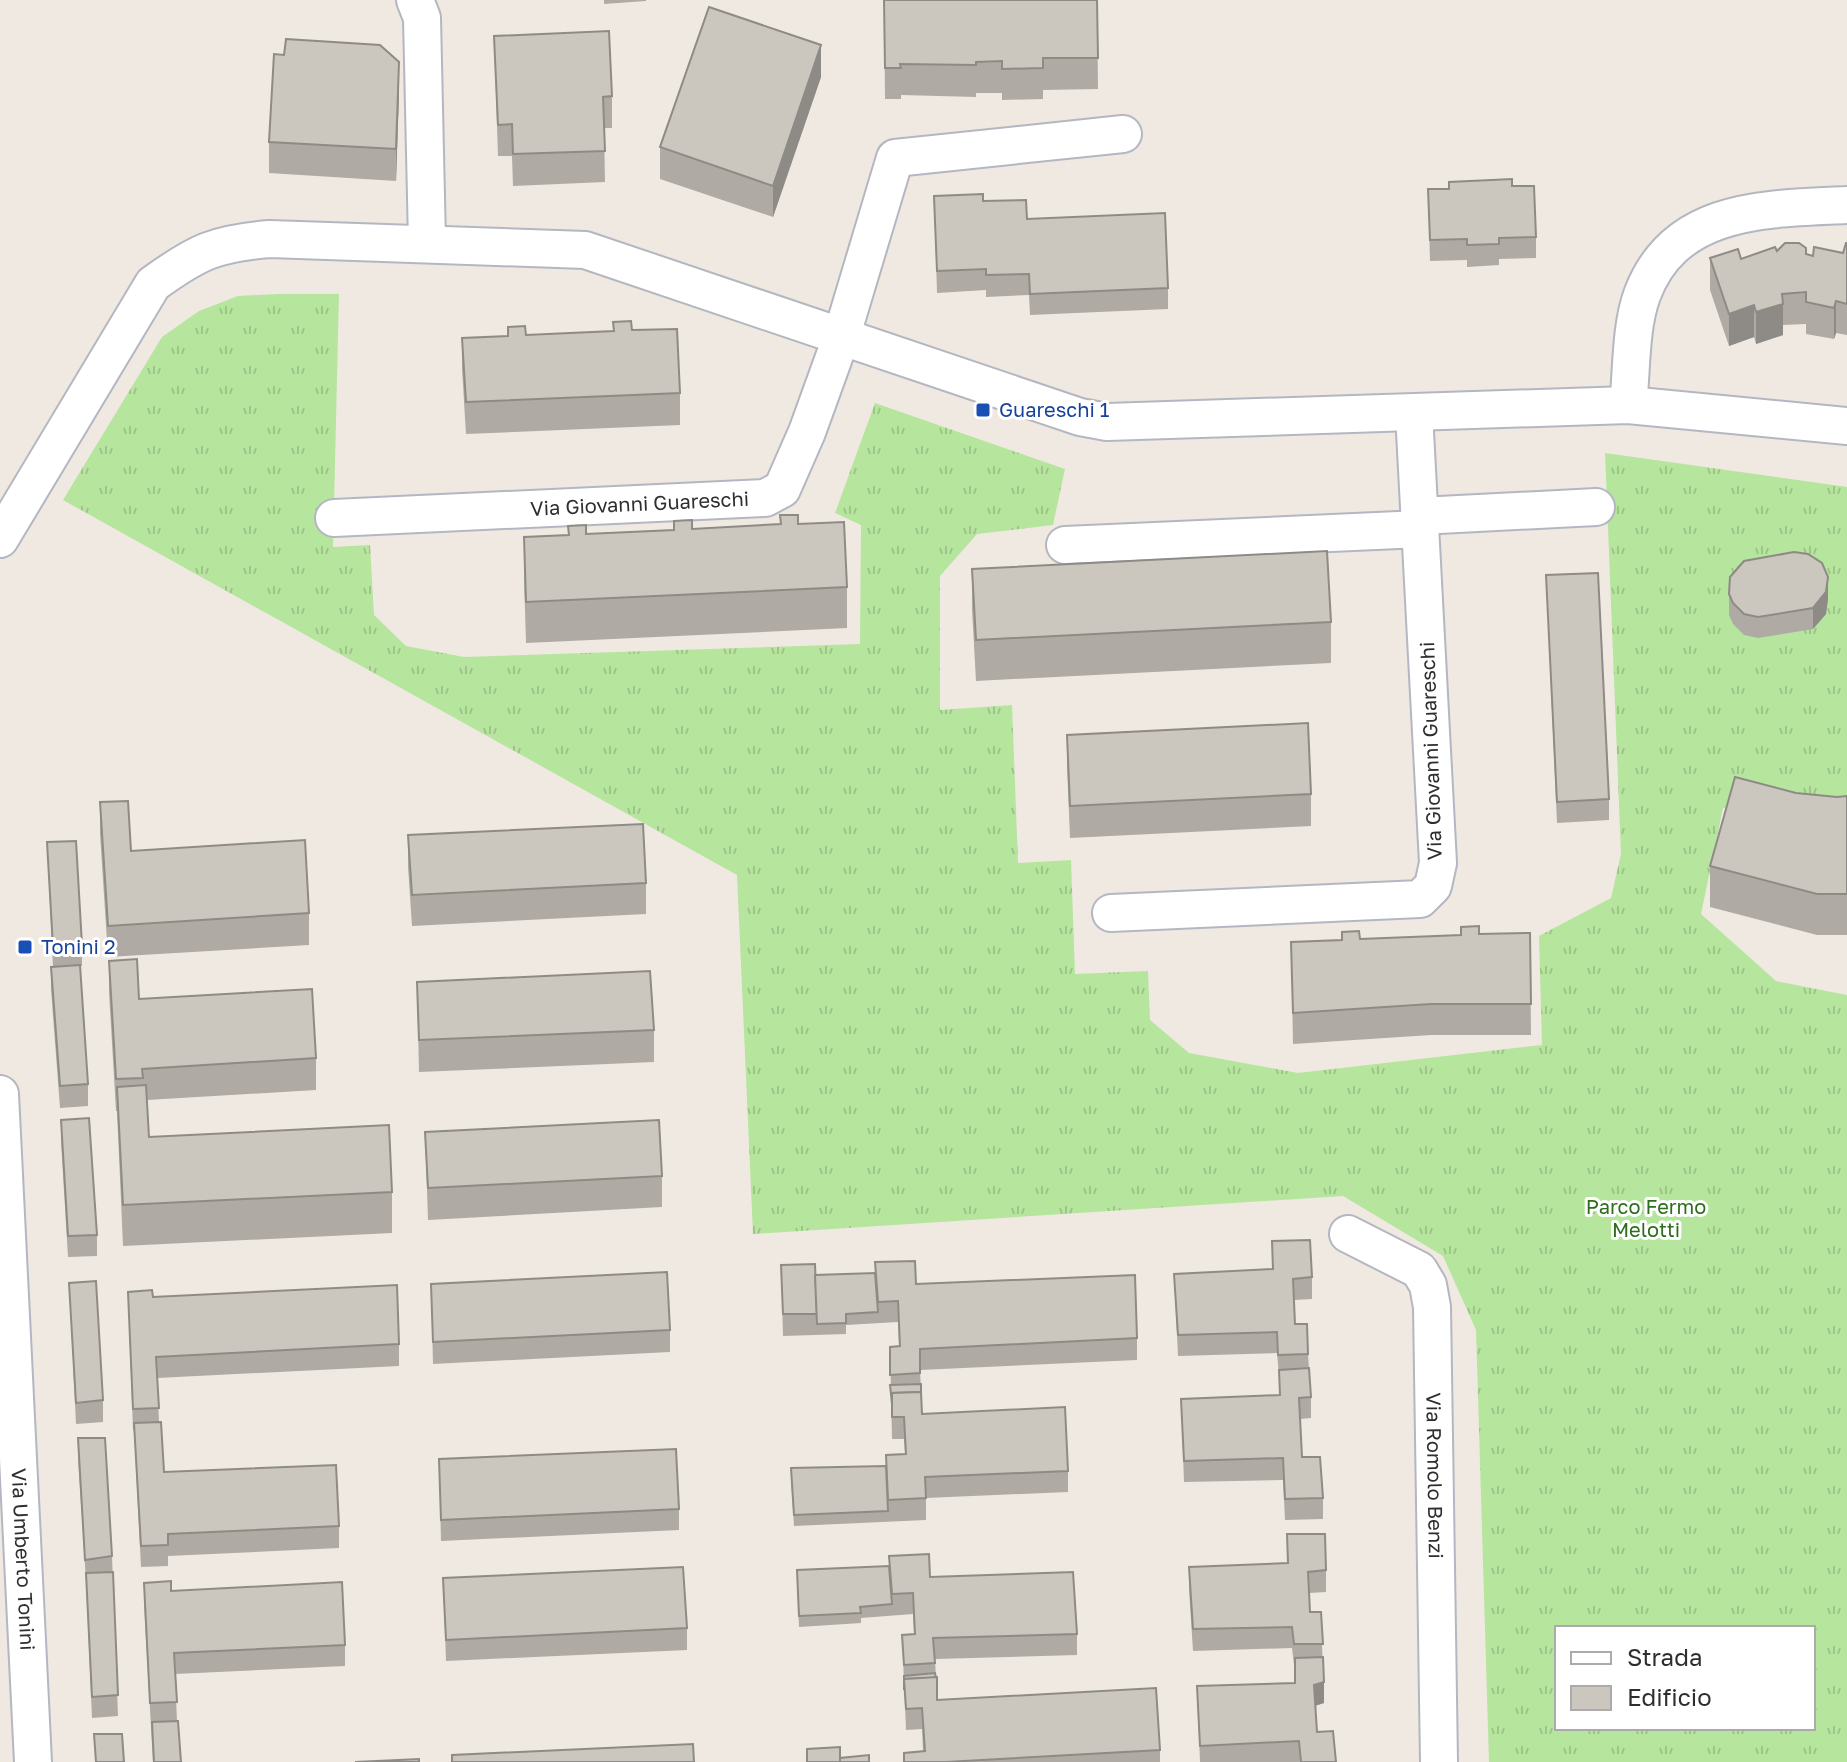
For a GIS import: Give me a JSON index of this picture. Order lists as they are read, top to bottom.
{
  "streets": {
    "street": ["Via Giovanni Guareschi", "Via Romolo Benzi", "Via Umberto Tonini"]
  },
  "parks": ["Parco Fermo Melotti"],
  "places": {
    "transit": ["Guareschi 1", "Tonini 2"]
  },
  "legend": ["Strada", "Edificio"]
}
